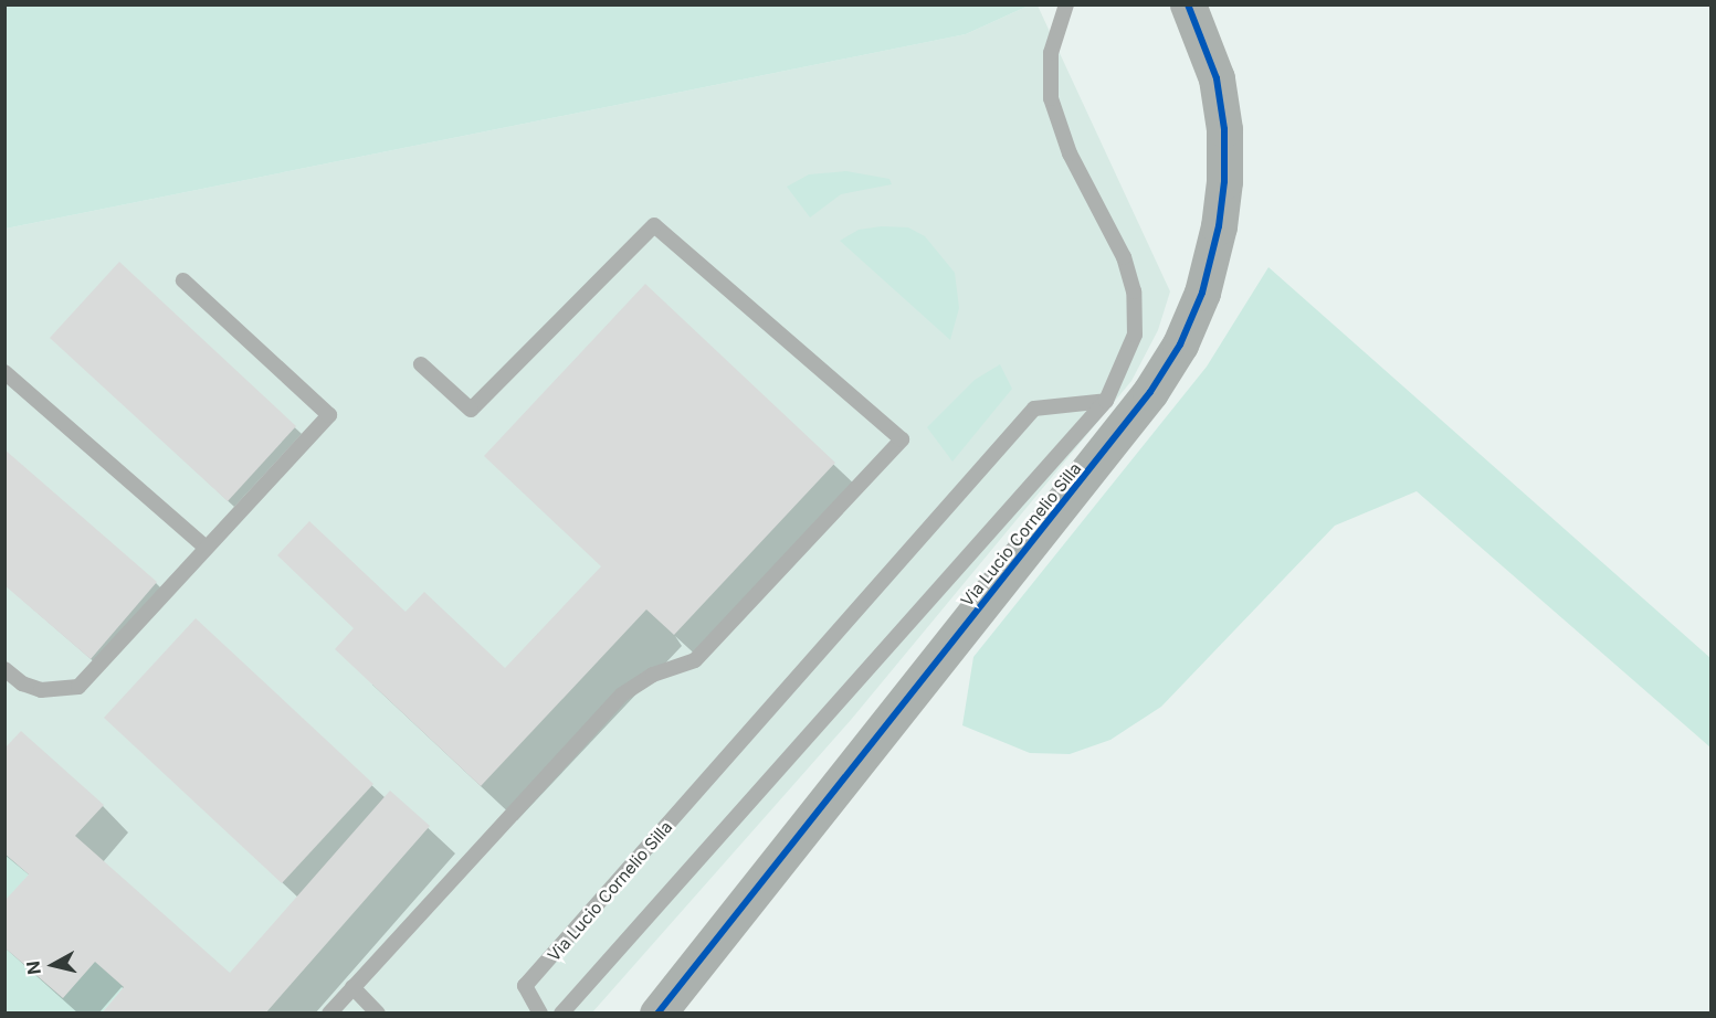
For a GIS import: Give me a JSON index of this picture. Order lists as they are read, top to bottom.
{
  "streets": {
    "street": ["Via Lucio Cornelio Silla"]
  },
  "north": "left"
}
